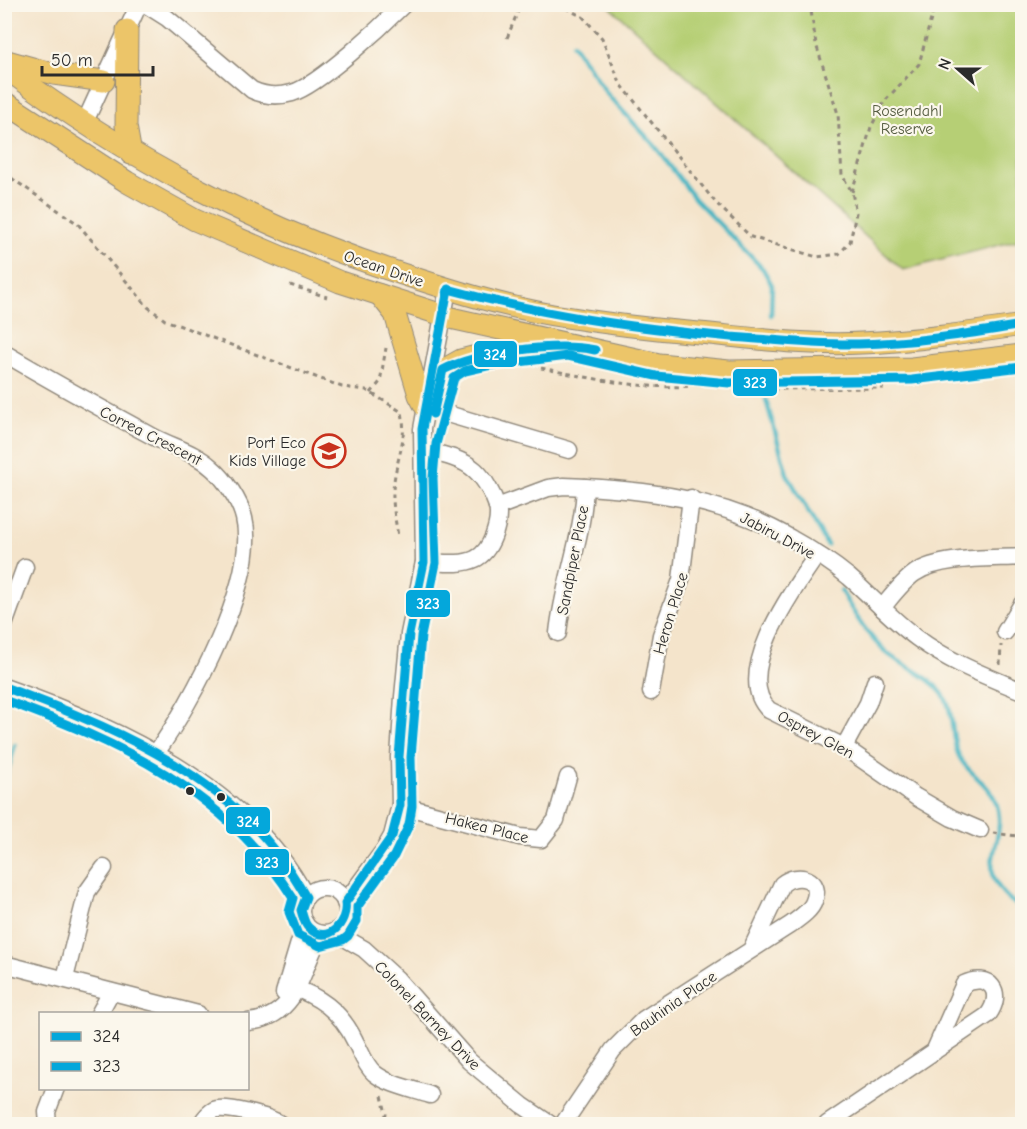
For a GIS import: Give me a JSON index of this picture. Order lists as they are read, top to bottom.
{
  "streets": {
    "main road": ["Ocean Drive"],
    "street": [
      "Correa Crescent",
      "Jabiru Drive",
      "Sandpiper Place",
      "Heron Place",
      "Osprey Glen",
      "Hakea Place",
      "Bauhinia Place",
      "Colonel Barney Drive"
    ]
  },
  "crossings": [
    ["Jabiru Drive", "Sandpiper Place"],
    ["Jabiru Drive", "Heron Place"],
    ["Jabiru Drive", "Osprey Glen"]
  ],
  "parks": ["Rosendahl Reserve"],
  "places": {
    "school or university": ["Port Eco Kids Village"]
  },
  "lines": ["transit line 324", "transit line 323"],
  "legend": ["324", "323"],
  "scale_bar": "50 m",
  "north": "left"
}
